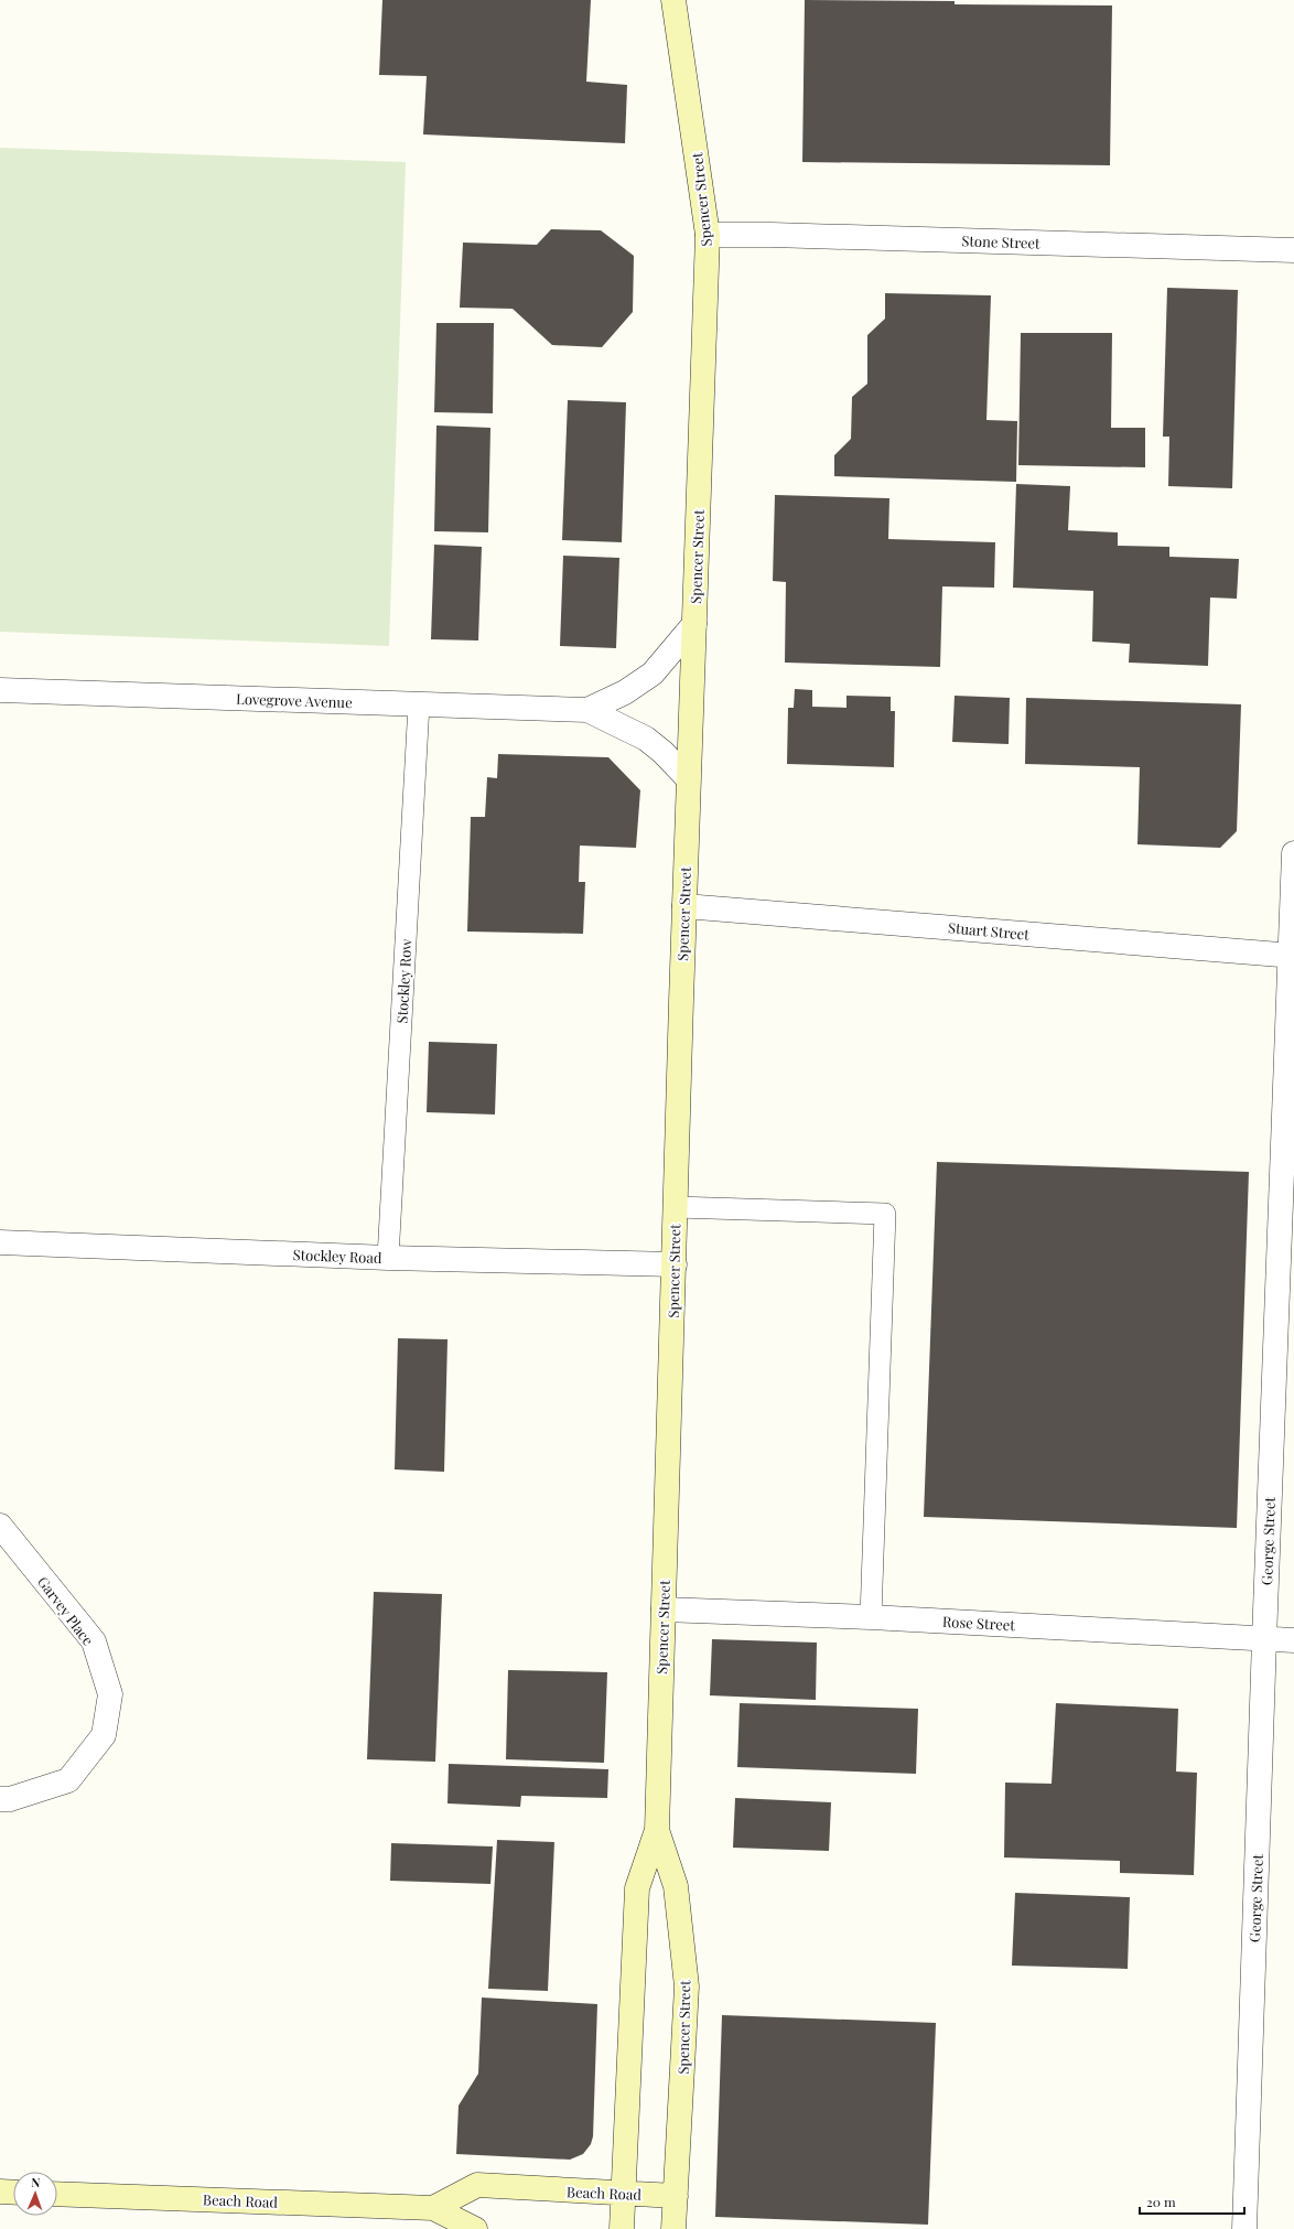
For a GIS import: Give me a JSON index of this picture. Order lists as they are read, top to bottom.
{
  "streets": {
    "main road": ["Spencer Street", "Beach Road"],
    "street": [
      "Stone Street",
      "Lovegrove Avenue",
      "Stuart Street",
      "Stockley Road",
      "George Street",
      "Garvey Place",
      "Rose Street"
    ],
    "lane": ["Stockley Row"]
  },
  "crossings": [
    ["Spencer Street", "Stone Street"],
    ["Spencer Street", "Lovegrove Avenue"],
    ["Spencer Street", "Stuart Street"],
    ["Spencer Street", "Stockley Road"],
    ["Spencer Street", "Rose Street"],
    ["Spencer Street", "Beach Road"],
    ["Lovegrove Avenue", "Stockley Row"],
    ["Stuart Street", "George Street"],
    ["Stockley Row", "Stockley Road"],
    ["George Street", "Rose Street"]
  ],
  "scale_bar": "20 m",
  "north": "top"
}
